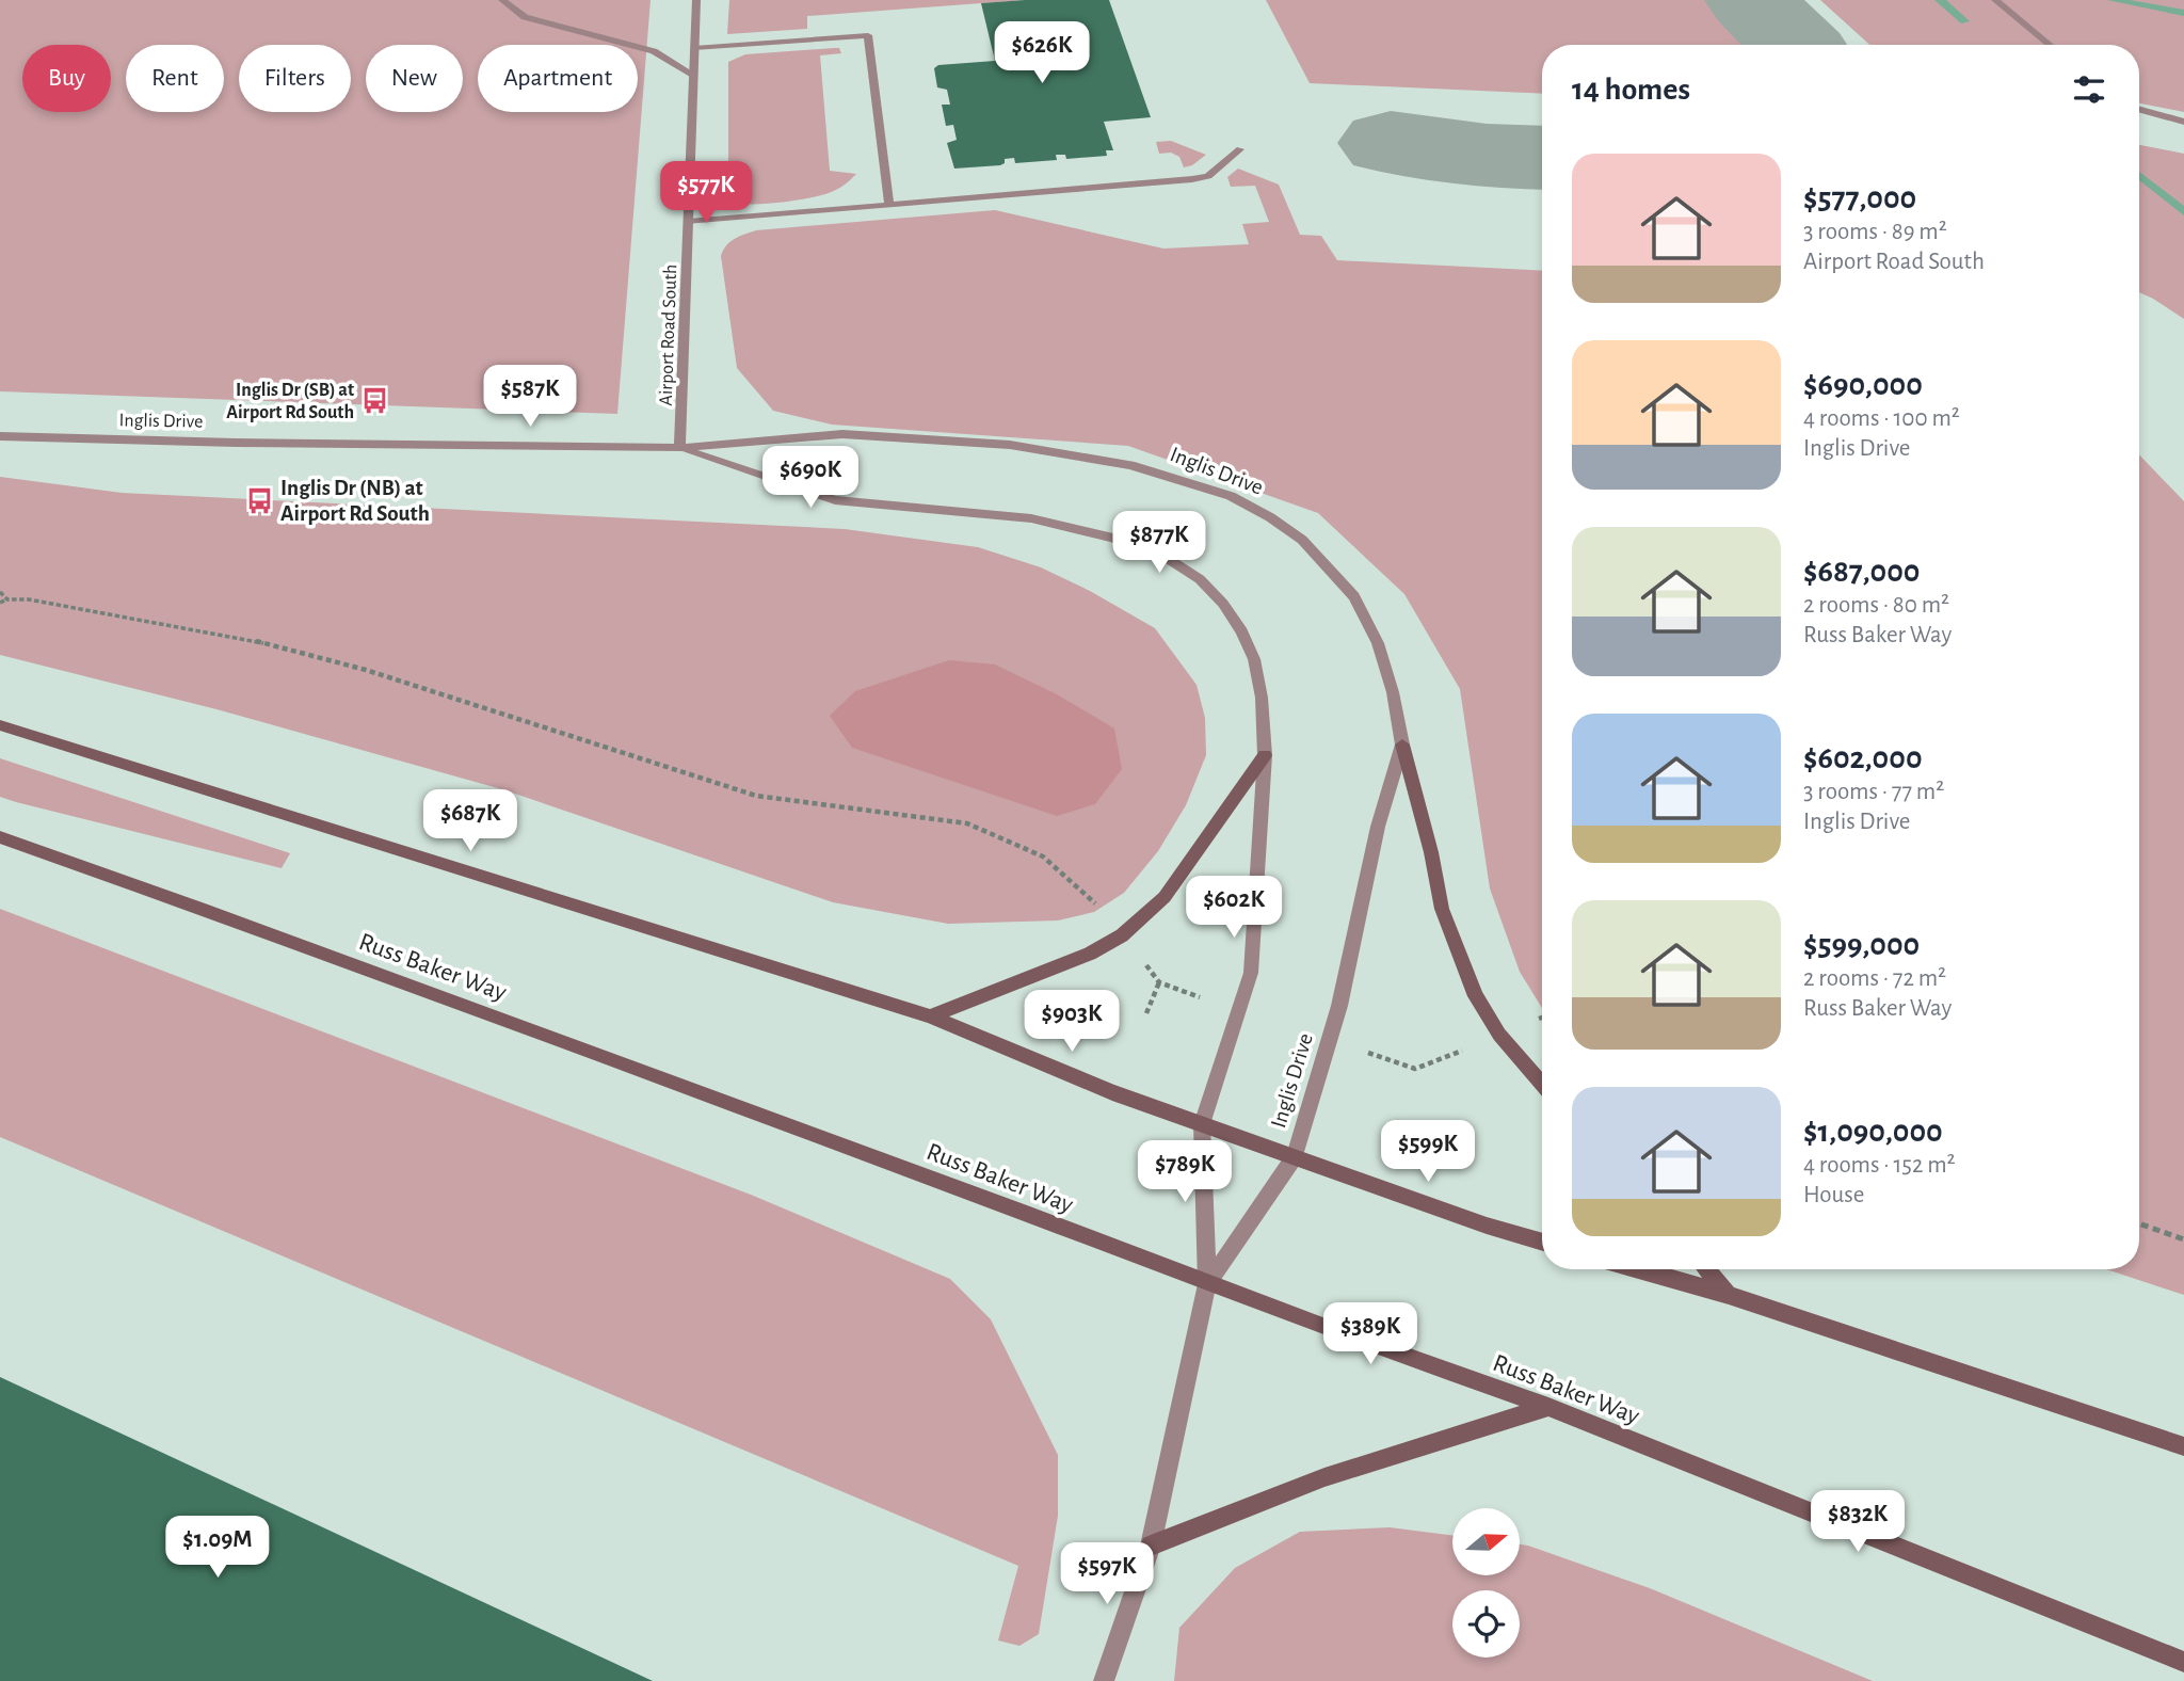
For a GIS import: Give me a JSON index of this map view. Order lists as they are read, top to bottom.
{
  "streets": {
    "main road": ["Russ Baker Way"],
    "street": ["Airport Road South", "Inglis Drive"]
  },
  "crossings": [
    ["Airport Road South", "Inglis Drive"],
    ["Inglis Drive", "Russ Baker Way"]
  ],
  "places": {
    "bus stop": ["Inglis Dr (SB) at Airport Rd South", "Inglis Dr (NB) at Airport Rd South"]
  },
  "north": "right",
  "page": {
    "price": [
      "$626K",
      "$577K",
      "$587K",
      "$690K",
      "$877K",
      "$687K",
      "$602K",
      "$903K",
      "$599K",
      "$789K",
      "$389K",
      "$832K",
      "$1.09M",
      "$597K"
    ],
    "chip": [
      "Buy",
      "Rent",
      "Filters",
      "New",
      "Apartment"
    ],
    "heading": "14 homes",
    "list": [
      {
        "name": "$577,000",
        "note": "3 rooms · 89 m² · Airport Road South"
      },
      {
        "name": "$690,000",
        "note": "4 rooms · 100 m² · Inglis Drive"
      },
      {
        "name": "$687,000",
        "note": "2 rooms · 80 m² · Russ Baker Way"
      },
      {
        "name": "$602,000",
        "note": "3 rooms · 77 m² · Inglis Drive"
      },
      {
        "name": "$599,000",
        "note": "2 rooms · 72 m² · Russ Baker Way"
      },
      {
        "name": "$1,090,000",
        "note": "4 rooms · 152 m² · House"
      }
    ]
  }
}
